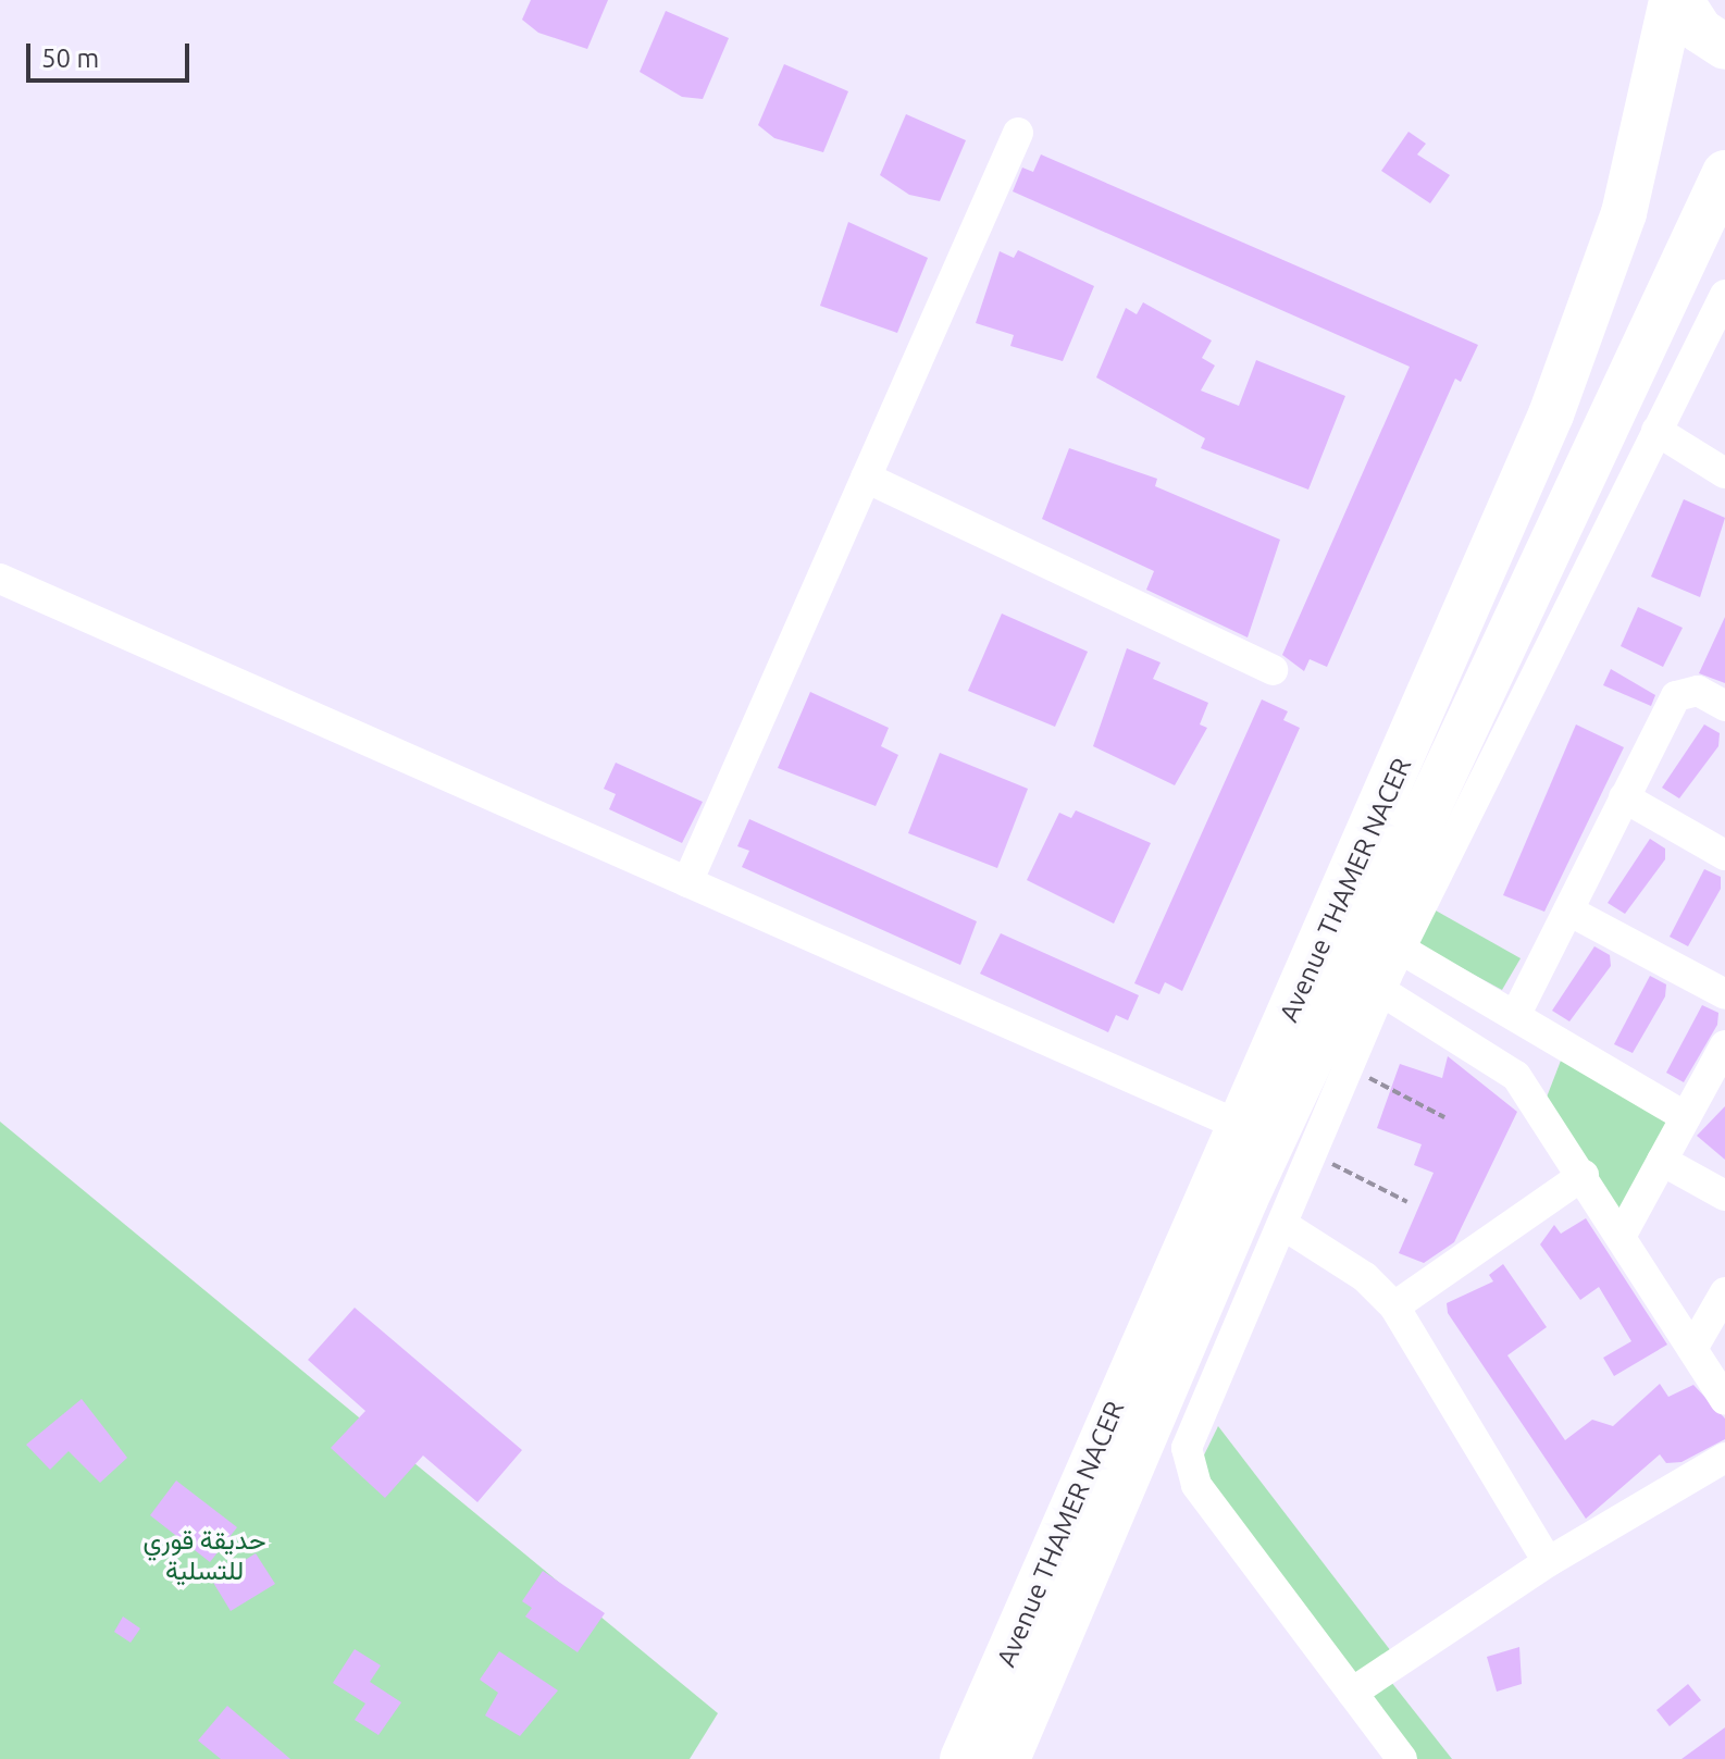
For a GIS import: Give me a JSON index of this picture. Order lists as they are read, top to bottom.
{
  "streets": {
    "highway": ["Avenue THAMER NACER"]
  },
  "parks": ["حديقة قوري للتسلية"],
  "scale_bar": "50 m"
}
